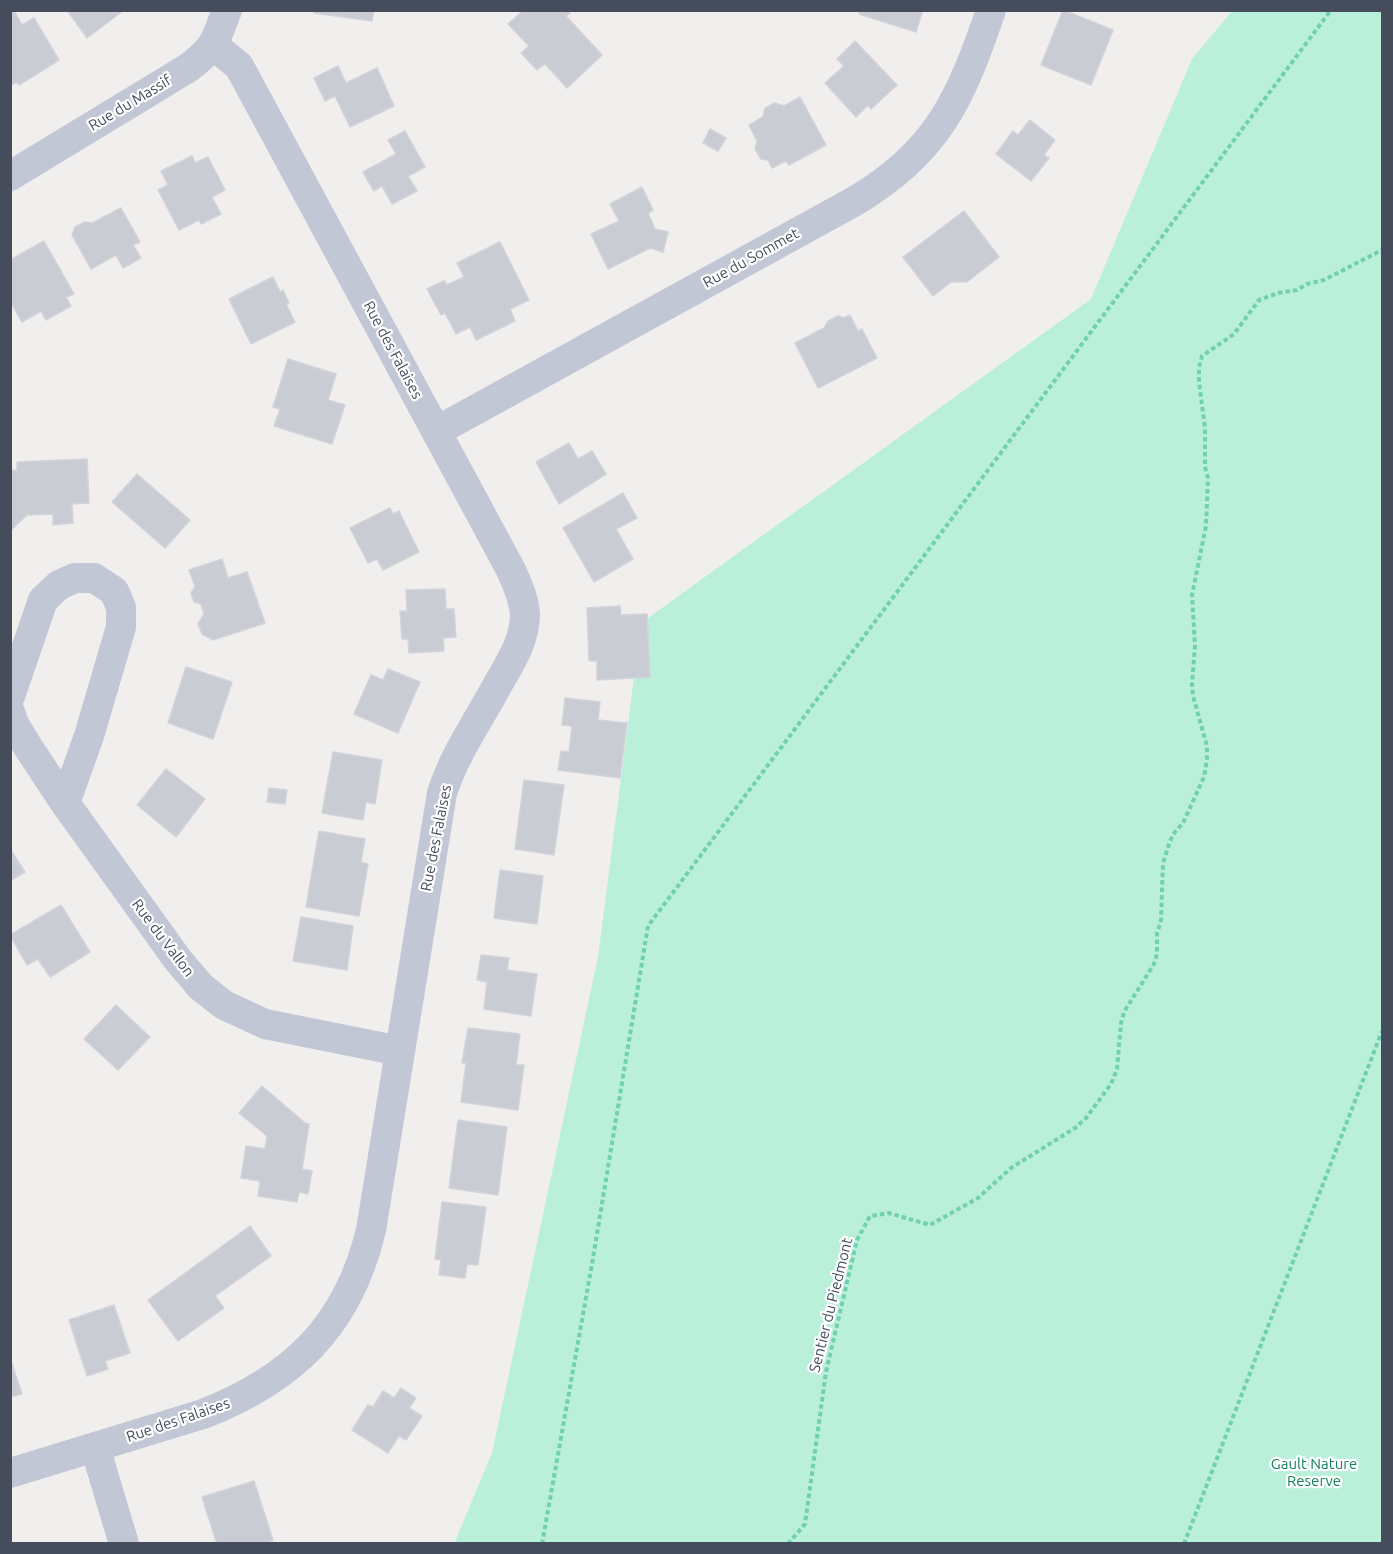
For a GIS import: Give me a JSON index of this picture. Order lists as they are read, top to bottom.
{
  "streets": {
    "street": [
      "Rue du Massif",
      "Rue du Sommet",
      "Rue des Falaises",
      "Rue du Vallon"
    ],
    "path": ["Sentier du Piedmont"]
  },
  "crossings": [
    ["Rue du Massif", "Rue des Falaises"],
    ["Rue du Sommet", "Rue des Falaises"],
    ["Rue des Falaises", "Rue du Vallon"]
  ],
  "parks": ["Gault Nature Reserve"]
}
